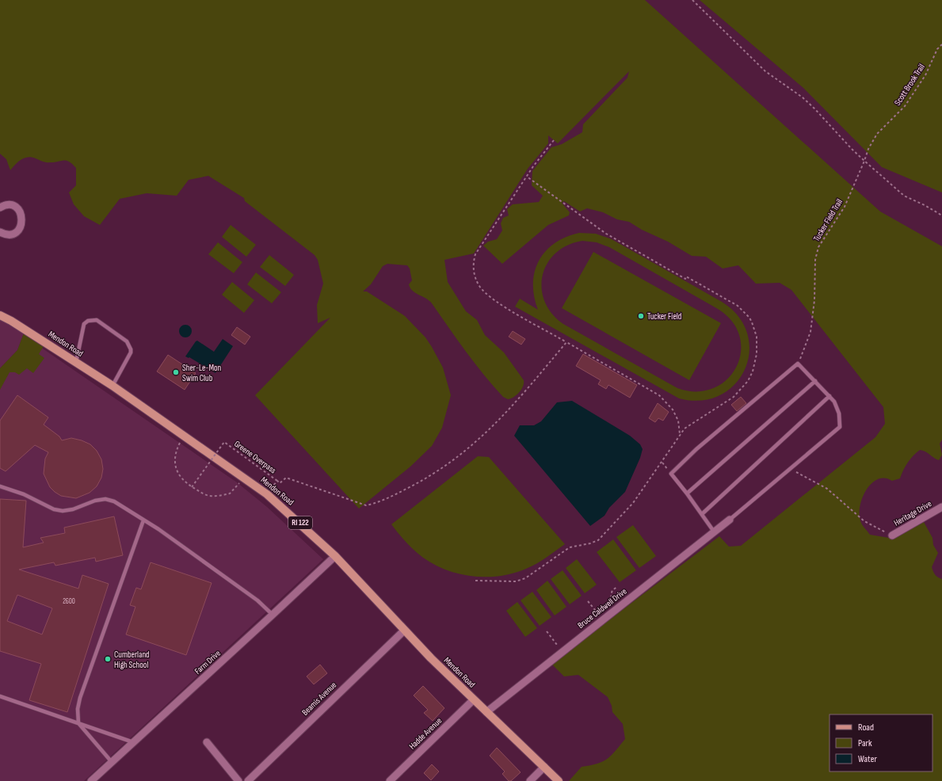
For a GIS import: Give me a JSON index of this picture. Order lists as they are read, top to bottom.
{
  "streets": {
    "main road": ["Mendon Road", "RI 122"],
    "street": [
      "Heritage Drive",
      "Bruce Caldwell Drive",
      "Farm Drive",
      "Beamis Avenue",
      "Hadde Avenue"
    ],
    "path": ["Scott Brook Trail", "Tucker Field Trail", "Greene Overpass"]
  },
  "crossings": [
    ["Scott Brook Trail", "Tucker Field Trail"],
    ["Mendon Road", "Bruce Caldwell Drive"],
    ["Mendon Road", "Farm Drive"],
    ["Mendon Road", "Beamis Avenue"],
    ["Mendon Road", "Hadde Avenue"]
  ],
  "places": ["Tucker Field", "Sher-Le-Mon Swim Club", "Cumberland High School"],
  "house_numbers": ["2600"],
  "legend": ["Road", "Park", "Water"]
}
